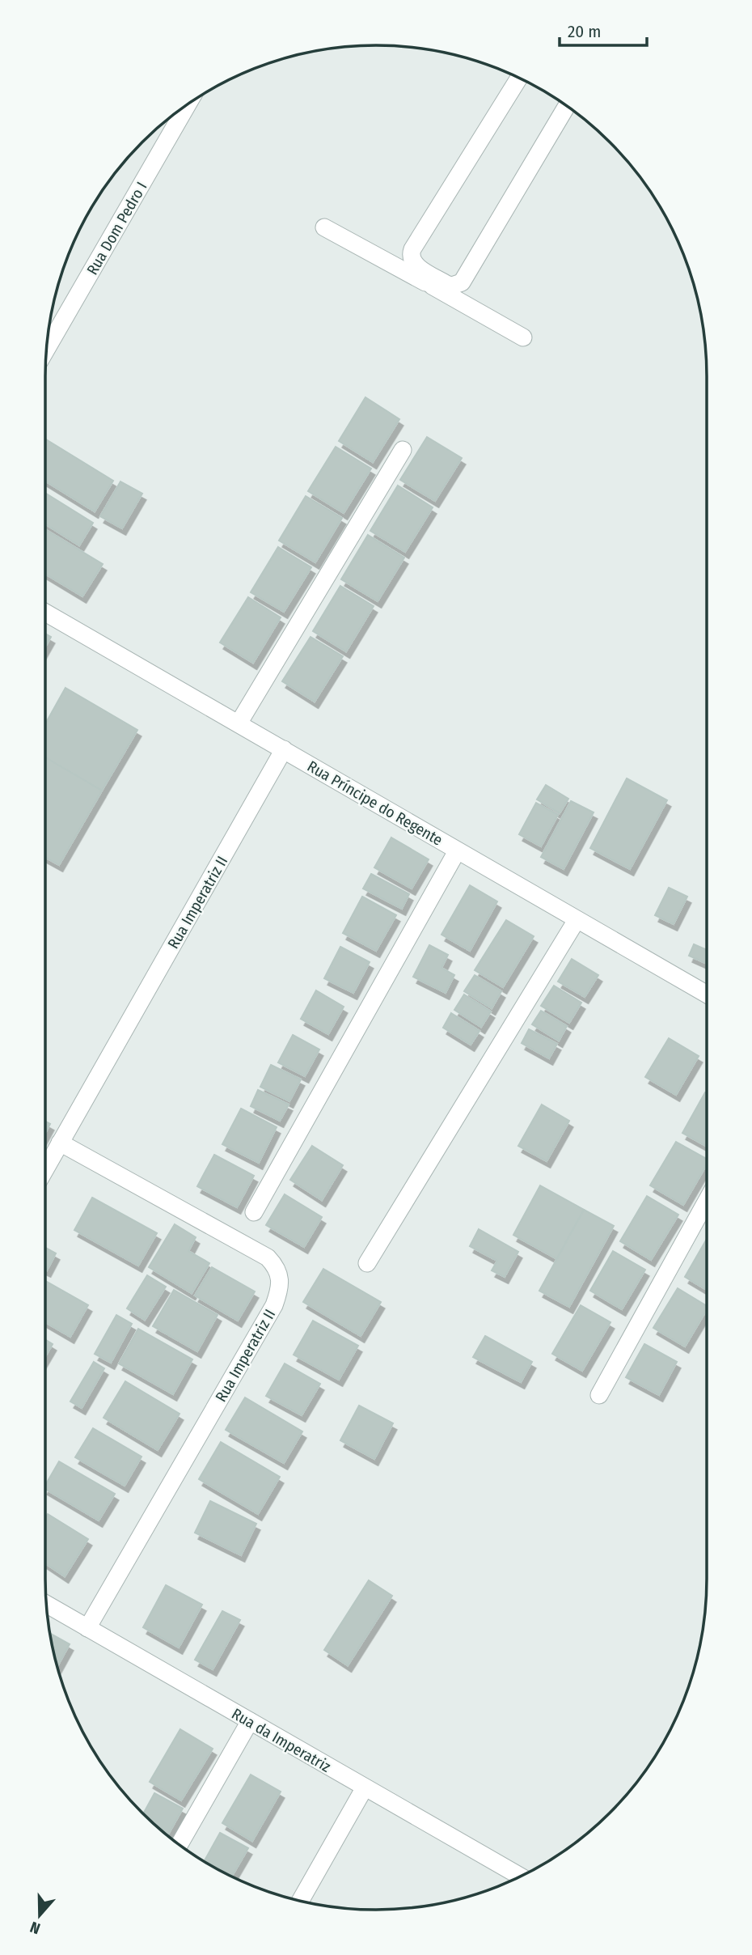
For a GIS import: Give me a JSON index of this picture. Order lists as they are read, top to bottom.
{
  "streets": {
    "street": [
      "Rua Dom Pedro I",
      "Rua Príncipe do Regente",
      "Rua Imperatriz II",
      "Rua da Imperatriz"
    ]
  },
  "crossings": [
    ["Rua Príncipe do Regente", "Rua Imperatriz II"],
    ["Rua Imperatriz II", "Rua da Imperatriz"]
  ],
  "scale_bar": "20 m",
  "north": "bottom"
}
